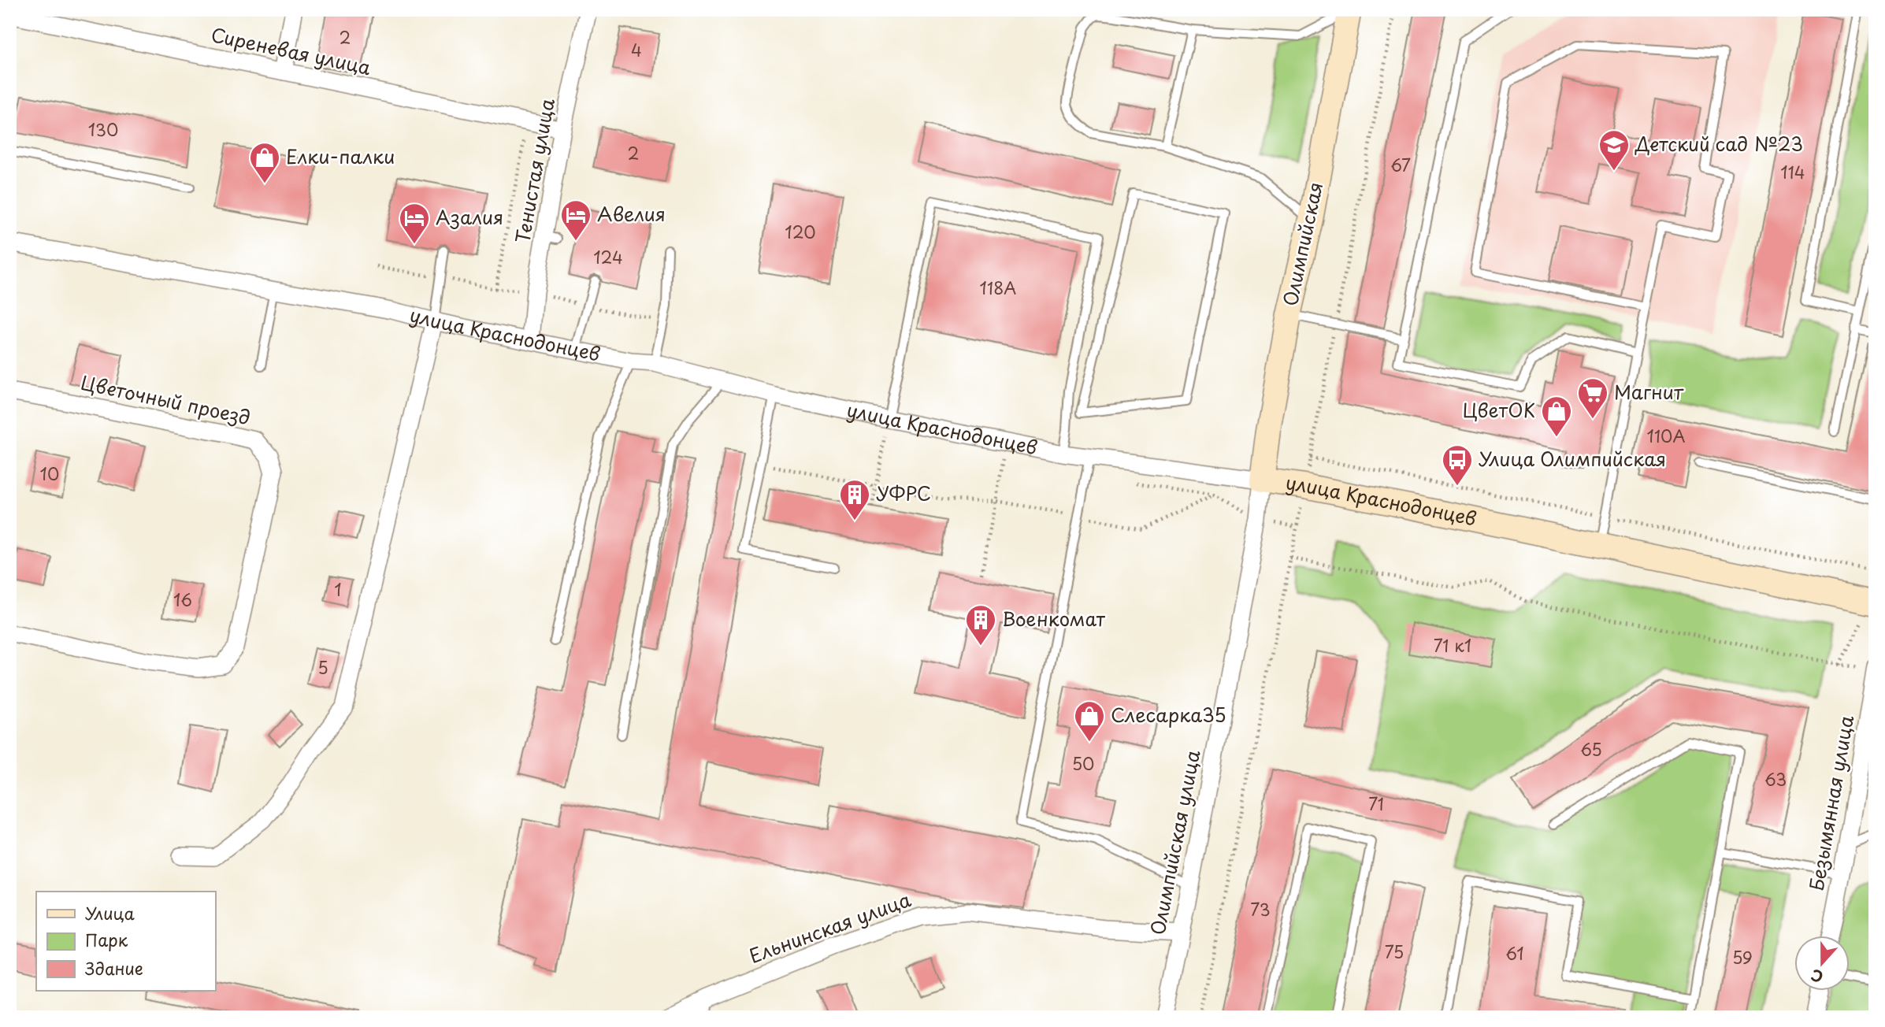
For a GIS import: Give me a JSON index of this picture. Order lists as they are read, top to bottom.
{
  "streets": {
    "main road": ["Олимпийская", "улица Краснодонцев"],
    "street": [
      "Сиреневая улица",
      "Тенистая улица",
      "Цветочный проезд",
      "Безымянная улица",
      "Олимпийская улица",
      "Ельнинская улица"
    ]
  },
  "crossings": [
    ["Сиреневая улица", "Тенистая улица"],
    ["Тенистая улица", "улица Краснодонцев"],
    ["Олимпийская", "улица Краснодонцев"],
    ["Олимпийская", "Олимпийская улица"],
    ["улица Краснодонцев", "Олимпийская улица"],
    ["Олимпийская улица", "Ельнинская улица"]
  ],
  "places": {
    "school or university": ["Детский сад №23"],
    "shop": ["Елки-палки", "ЦветОК", "Слесарка35"],
    "hotel": ["Авелия", "Азалия"],
    "supermarket": ["Магнит"],
    "bus stop": ["Улица Олимпийская"],
    "building": ["УФРС", "Военкомат"]
  },
  "house_numbers": [
    "2",
    "4",
    "130",
    "2",
    "67",
    "114",
    "120",
    "124",
    "118А",
    "110А",
    "10",
    "1",
    "16",
    "71 к1",
    "5",
    "65",
    "50",
    "63",
    "71",
    "73",
    "75",
    "61",
    "59"
  ],
  "legend": ["Улица", "Парк", "Здание"],
  "north": "bottom"
}
